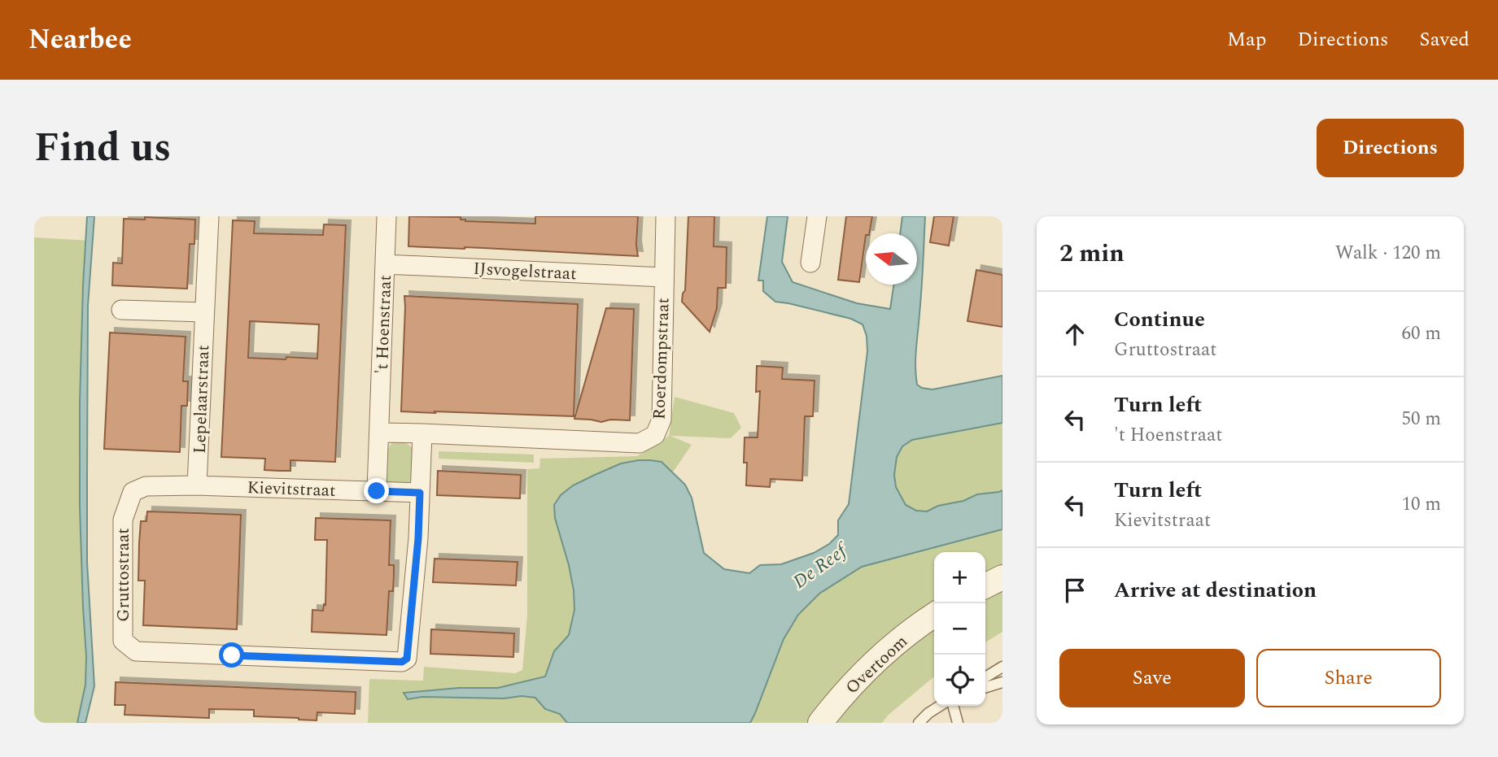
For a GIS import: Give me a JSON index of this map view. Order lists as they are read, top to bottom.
{
  "streets": {
    "street": [
      "IJsvogelstraat",
      "'t Hoenstraat",
      "Roerdompstraat",
      "Lepelaarstraat",
      "Kievitstraat",
      "Gruttostraat",
      "Overtoom"
    ]
  },
  "crossings": [
    ["IJsvogelstraat", "'t Hoenstraat"],
    ["IJsvogelstraat", "Roerdompstraat"],
    ["'t Hoenstraat", "Kievitstraat"],
    ["Lepelaarstraat", "Kievitstraat"],
    ["Lepelaarstraat", "Gruttostraat"],
    ["Kievitstraat", "Gruttostraat"]
  ],
  "water": ["De Reef"],
  "north": "left",
  "page": {
    "header": "Nearbee",
    "nav": ["Map", "Directions", "Saved"],
    "title": "Find us",
    "buttons": [
      "Directions",
      ["Save", "Share"]
    ],
    "heading": ["2 min", "Walk · 120 m"],
    "list": [
      ["Continue", "Gruttostraat", "60 m"],
      ["Turn left", "'t Hoenstraat", "50 m"],
      ["Turn left", "Kievitstraat", "10 m"],
      "Arrive at destination"
    ],
    "map_buttons": ["+", "−"]
  }
}
